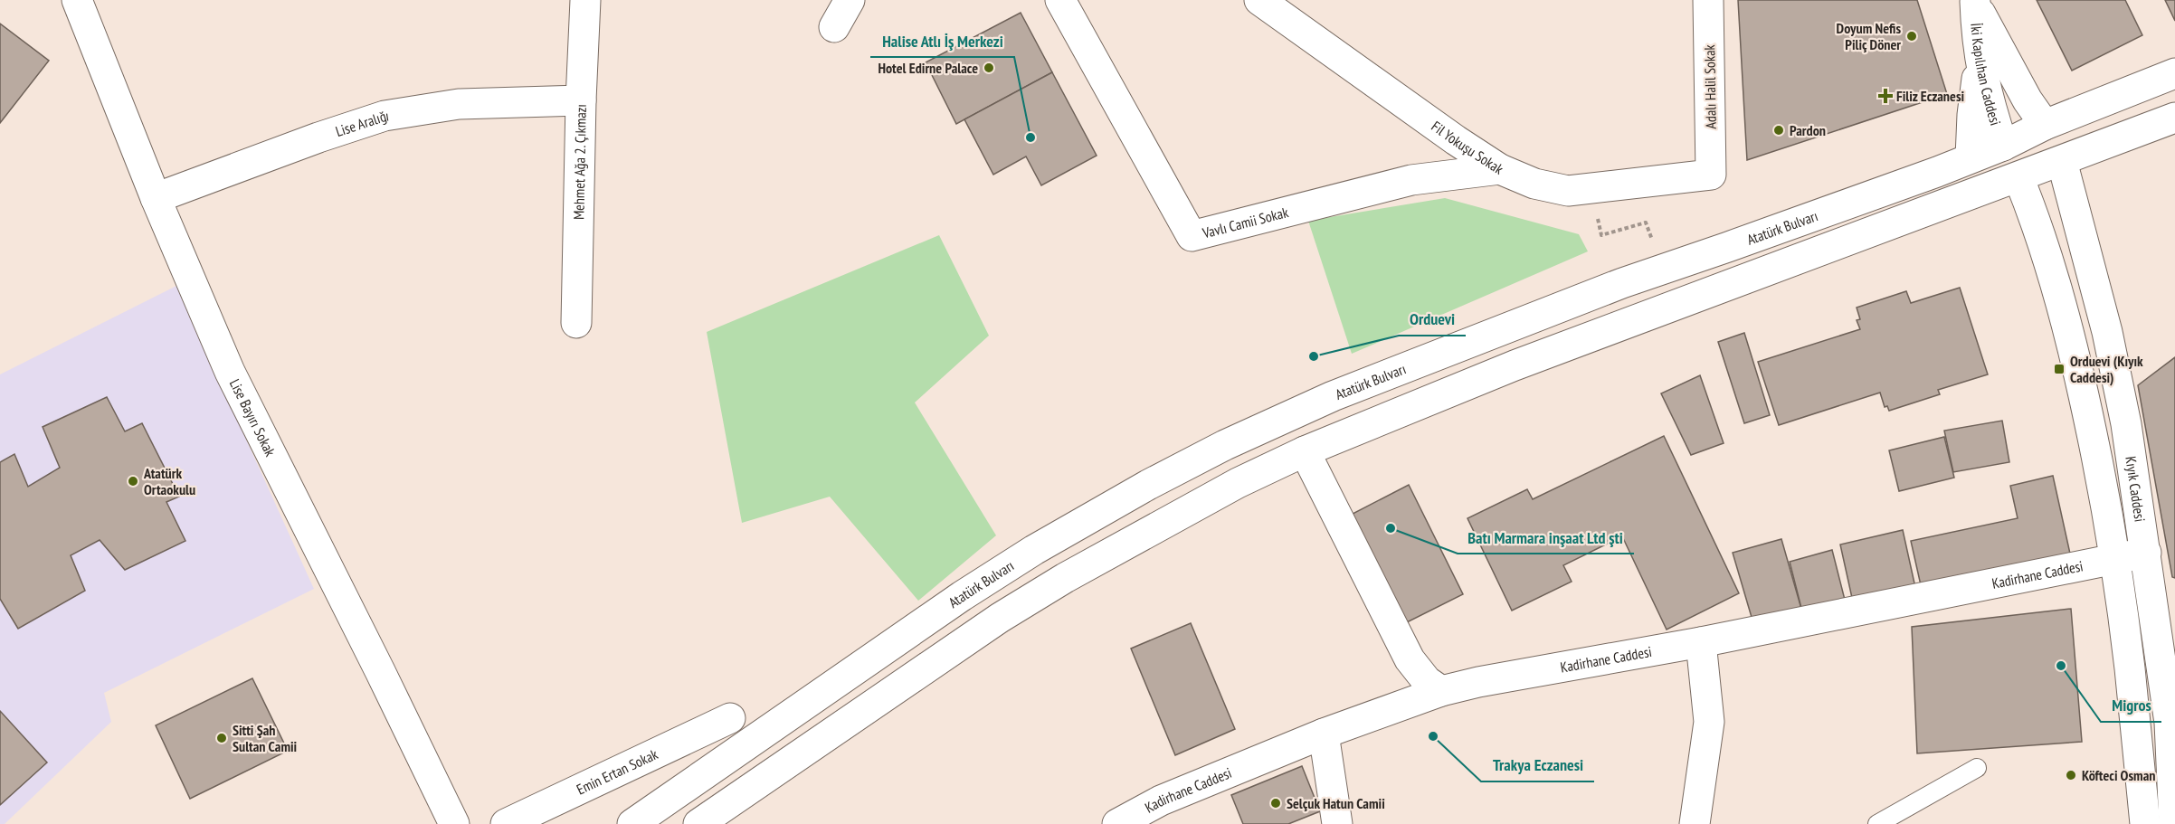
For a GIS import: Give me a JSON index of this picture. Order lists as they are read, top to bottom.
{
  "streets": {
    "street": [
      "İki Kapılıhan Caddesi",
      "Adalı Halil Sokak",
      "Lise Aralığı",
      "Fil Yokuşu Sokak",
      "Mehmet Ağa 2. Çıkmazı",
      "Vavlı Camii Sokak",
      "Atatürk Bulvarı",
      "Lise Bayırı Sokak",
      "Kıyık Caddesi",
      "Kadirhane Caddesi",
      "Emin Ertan Sokak"
    ]
  },
  "crossings": [
    ["İki Kapılıhan Caddesi", "Atatürk Bulvarı"],
    ["İki Kapılıhan Caddesi", "Kıyık Caddesi"],
    ["Adalı Halil Sokak", "Fil Yokuşu Sokak"],
    ["Lise Aralığı", "Mehmet Ağa 2. Çıkmazı"],
    ["Lise Aralığı", "Lise Bayırı Sokak"],
    ["Fil Yokuşu Sokak", "Vavlı Camii Sokak"],
    ["Kıyık Caddesi", "Kadirhane Caddesi"]
  ],
  "places": {
    "other": [
      "Doyum Nefis Piliç Döner",
      "Hotel Edirne Palace",
      "Pardon",
      "Halise Atlı İş Merkezi",
      "Orduevi",
      "Atatürk Ortaokulu",
      "Batı Marmara inşaat Ltd şti",
      "Migros",
      "Trakya Eczanesi",
      "Sitti Şah Sultan Camii",
      "Köfteci Osman",
      "Selçuk Hatun Camii"
    ],
    "health": ["Filiz Eczanesi"],
    "transit": ["Orduevi (Kıyık Caddesi)"]
  }
}
